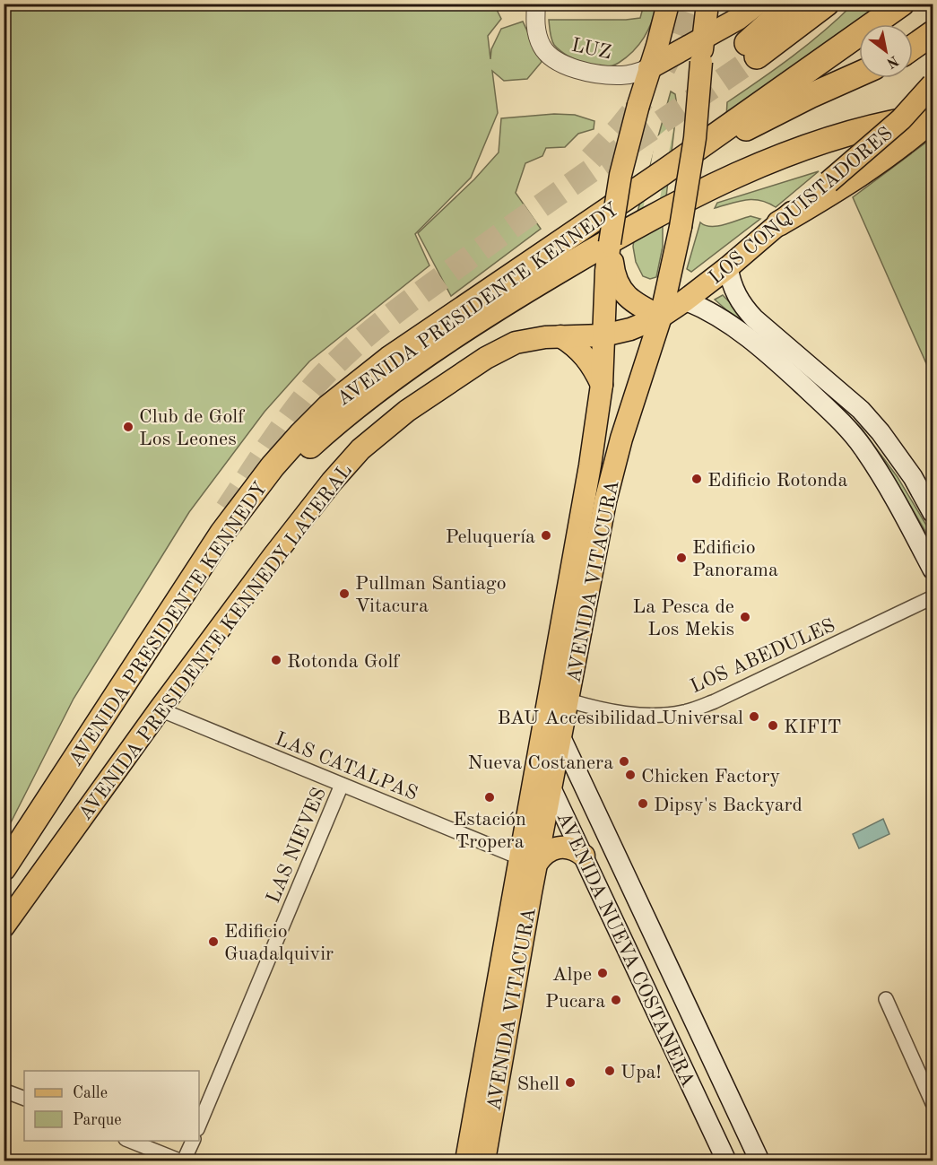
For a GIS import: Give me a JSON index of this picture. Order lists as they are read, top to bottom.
{
  "streets": {
    "highway": ["AVENIDA PRESIDENTE KENNEDY"],
    "main road": [
      "LOS CONQUISTADORES",
      "AVENIDA VITACURA",
      "AVENIDA PRESIDENTE KENNEDY LATERAL",
      "AVENIDA NUEVA COSTANERA"
    ],
    "street": [
      "LUZ",
      "LOS ABEDULES",
      "LAS CATALPAS",
      "LAS NIEVES"
    ]
  },
  "crossings": [
    ["LOS CONQUISTADORES", "AVENIDA VITACURA"],
    ["LOS CONQUISTADORES", "AVENIDA PRESIDENTE KENNEDY LATERAL"],
    ["AVENIDA VITACURA", "AVENIDA PRESIDENTE KENNEDY LATERAL"],
    ["AVENIDA VITACURA", "LOS ABEDULES"],
    ["AVENIDA VITACURA", "LAS CATALPAS"],
    ["AVENIDA VITACURA", "AVENIDA NUEVA COSTANERA"],
    ["AVENIDA PRESIDENTE KENNEDY LATERAL", "LAS CATALPAS"],
    ["LAS CATALPAS", "LAS NIEVES"]
  ],
  "places": [
    "Club de Golf Los Leones",
    "Edificio Rotonda",
    "Peluquería",
    "Edificio Panorama",
    "Pullman Santiago Vitacura",
    "La Pesca de Los Mekis",
    "Rotonda Golf",
    "BAU Accesibilidad Universal",
    "KIFIT",
    "Nueva Costanera",
    "Chicken Factory",
    "Estación Tropera",
    "Dipsy's Backyard",
    "Edificio Guadalquivir",
    "Alpe",
    "Pucara",
    "Upa!",
    "Shell"
  ],
  "legend": ["Calle", "Parque"],
  "north": "bottom right"
}
